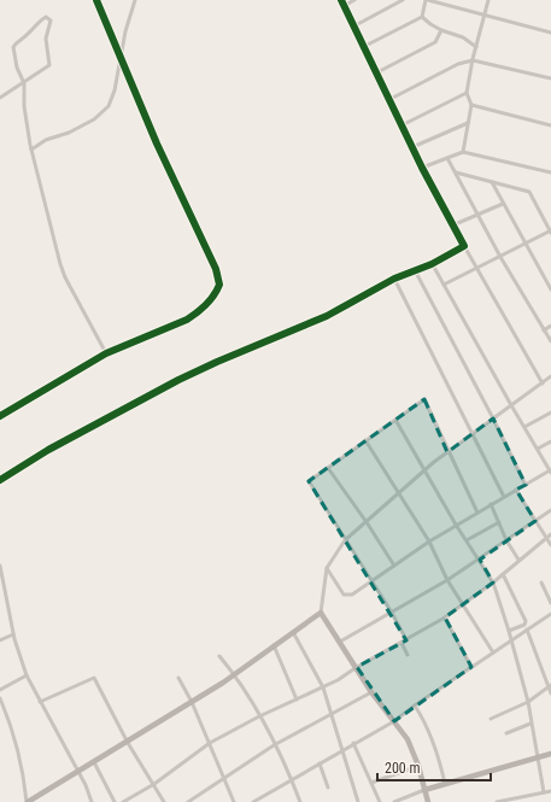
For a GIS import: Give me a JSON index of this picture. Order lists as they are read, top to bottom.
{
  "scale_bar": "200 m"
}
